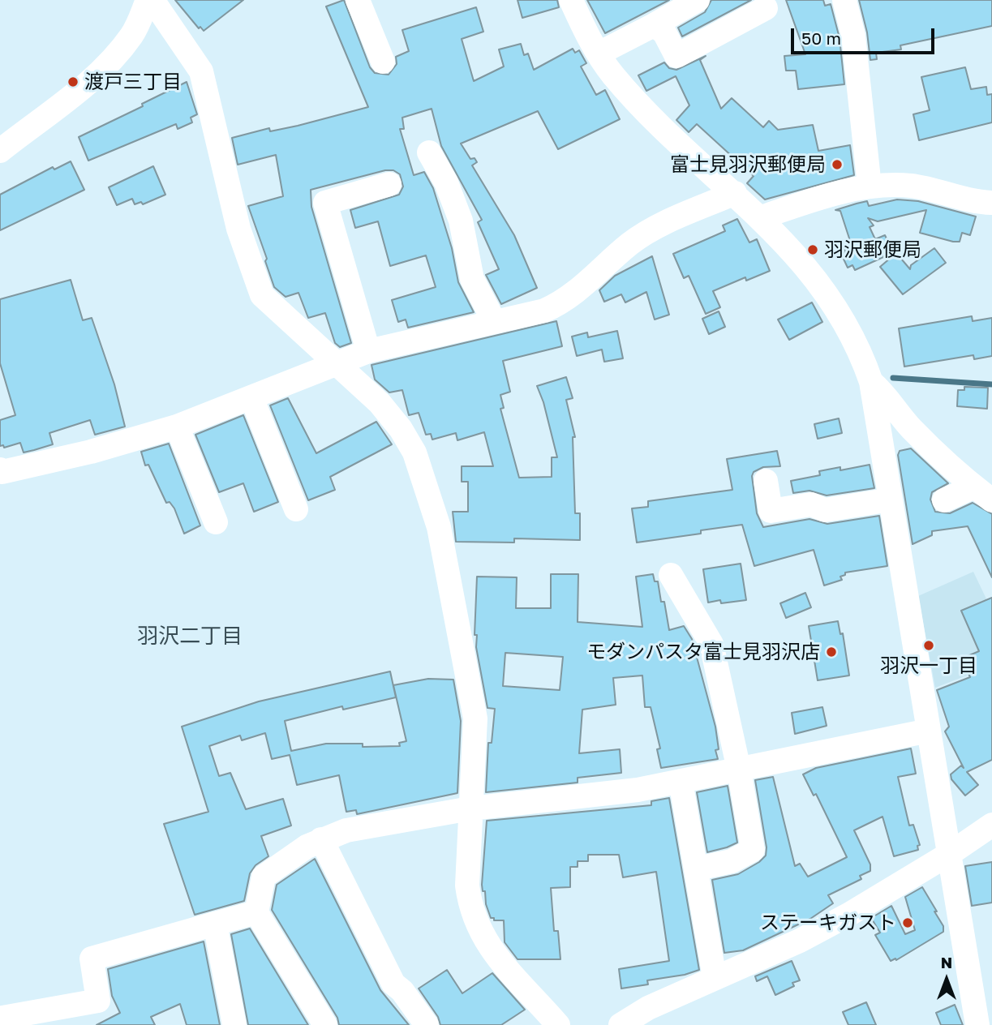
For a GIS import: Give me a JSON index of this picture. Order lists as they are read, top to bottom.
{
  "districts": ["羽沢二丁目"],
  "places": [
    "渡戸三丁目",
    "富士見羽沢郵便局",
    "羽沢郵便局",
    "羽沢一丁目",
    "モダンパスタ富士見羽沢店",
    "ステーキガスト"
  ],
  "scale_bar": "50 m",
  "north": "top"
}
